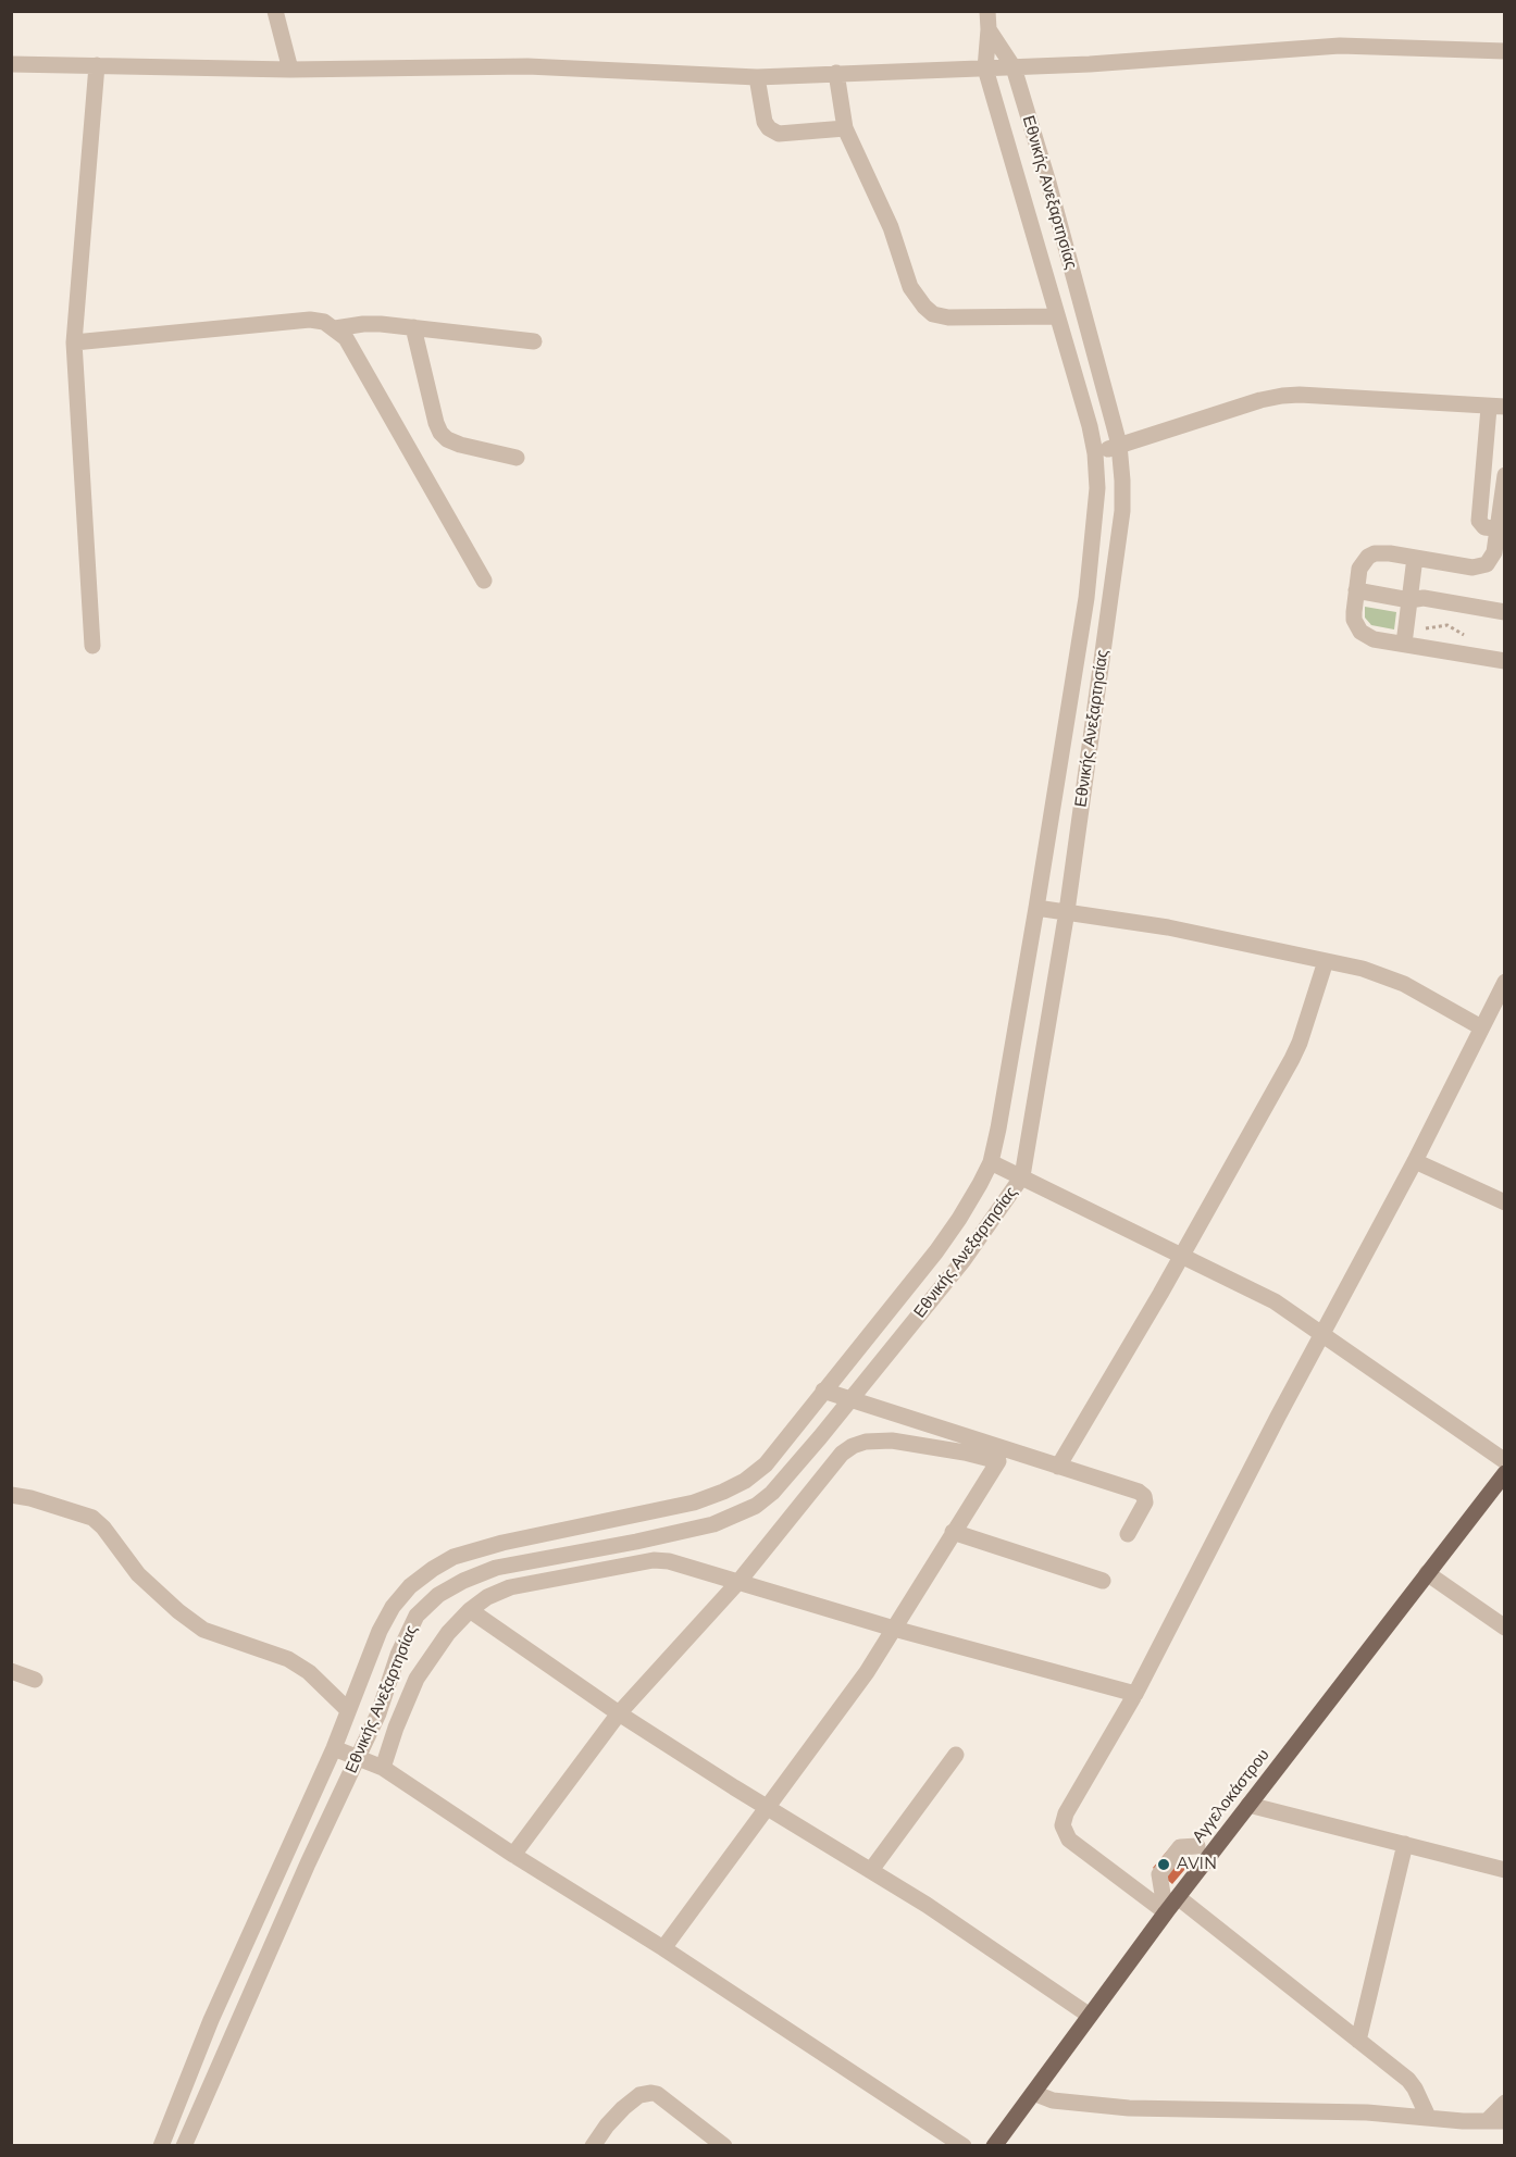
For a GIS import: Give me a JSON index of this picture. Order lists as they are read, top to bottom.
{
  "streets": {
    "main road": ["Αγγελοκάστρου"],
    "street": ["Εθνικής Ανεξαρτησίας"]
  },
  "places": ["AVIN"]
}
